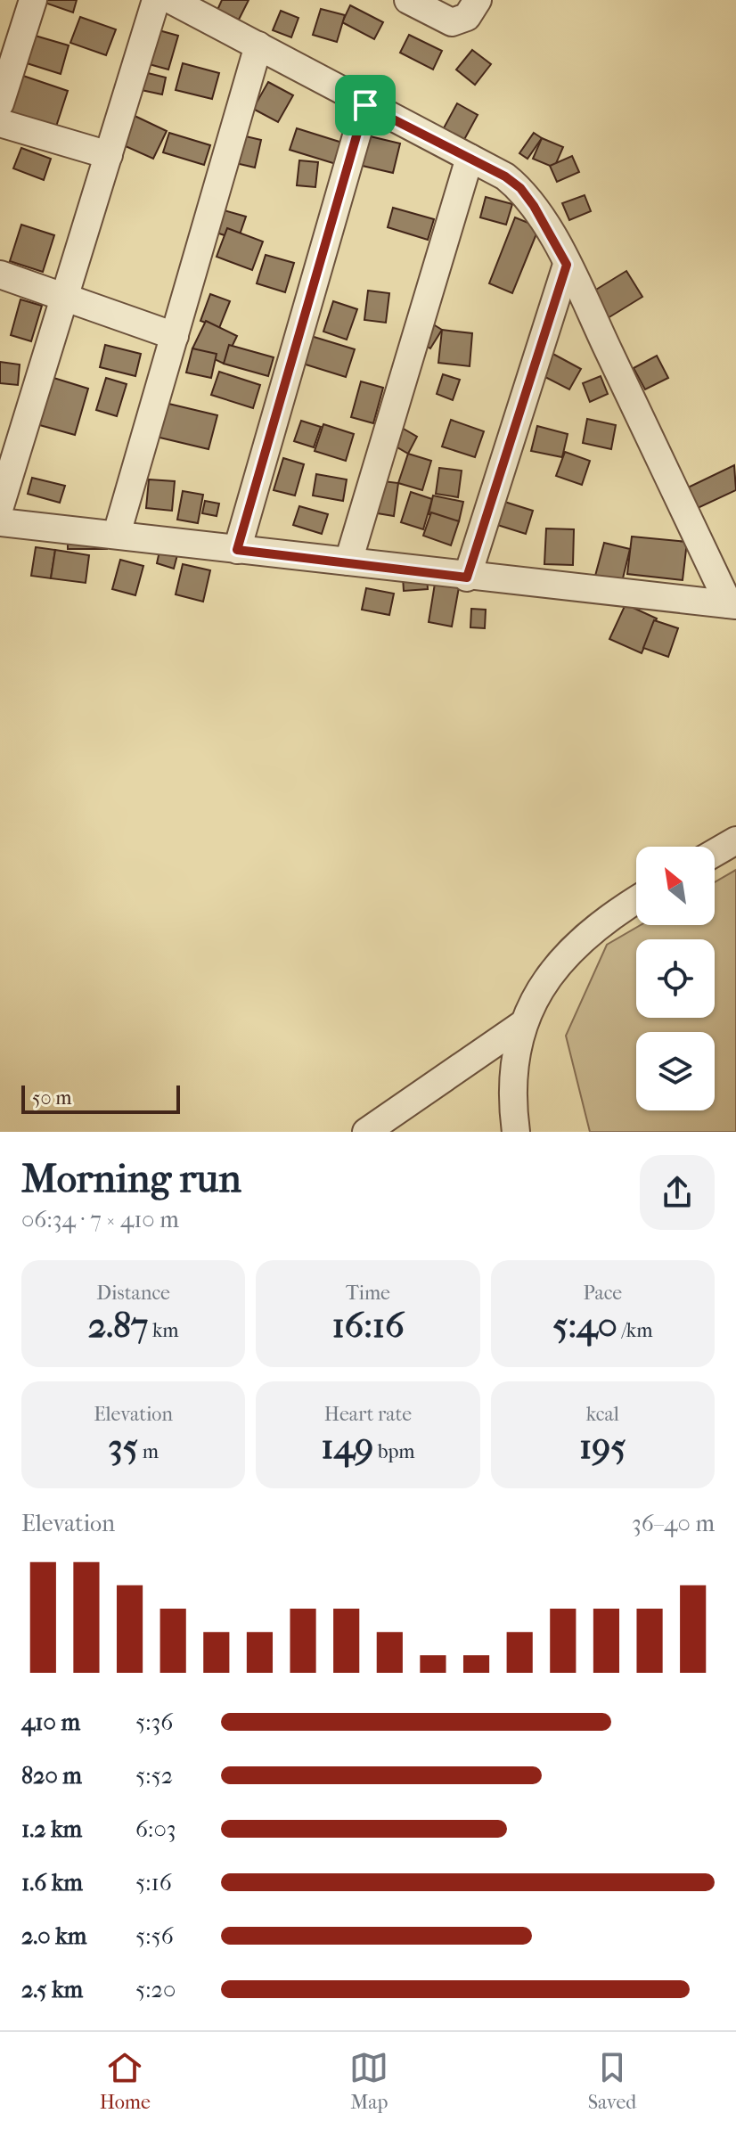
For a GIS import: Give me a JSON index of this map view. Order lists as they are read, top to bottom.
{
  "scale_bar": "50 m",
  "north": "top left",
  "page": {
    "scale": "50 m",
    "heading": ["Morning run", "06:34 · 7 × 410 m"],
    "stats": [
      ["Distance", "2.87 km"],
      ["Time", "16:16"],
      ["Pace", "5:40 /km"],
      ["Elevation", "35 m"],
      ["Heart rate", "149 bpm"],
      ["kcal", "195"]
    ],
    "chart": ["Elevation", "36–40 m"],
    "list": [
      {
        "name": "410 m",
        "note": "5:36"
      },
      {
        "name": "820 m",
        "note": "5:52"
      },
      {
        "name": "1.2 km",
        "note": "6:03"
      },
      {
        "name": "1.6 km",
        "note": "5:16"
      },
      {
        "name": "2.0 km",
        "note": "5:56"
      },
      {
        "name": "2.5 km",
        "note": "5:20"
      }
    ],
    "tabs": ["Home", "Map", "Saved"]
  }
}
